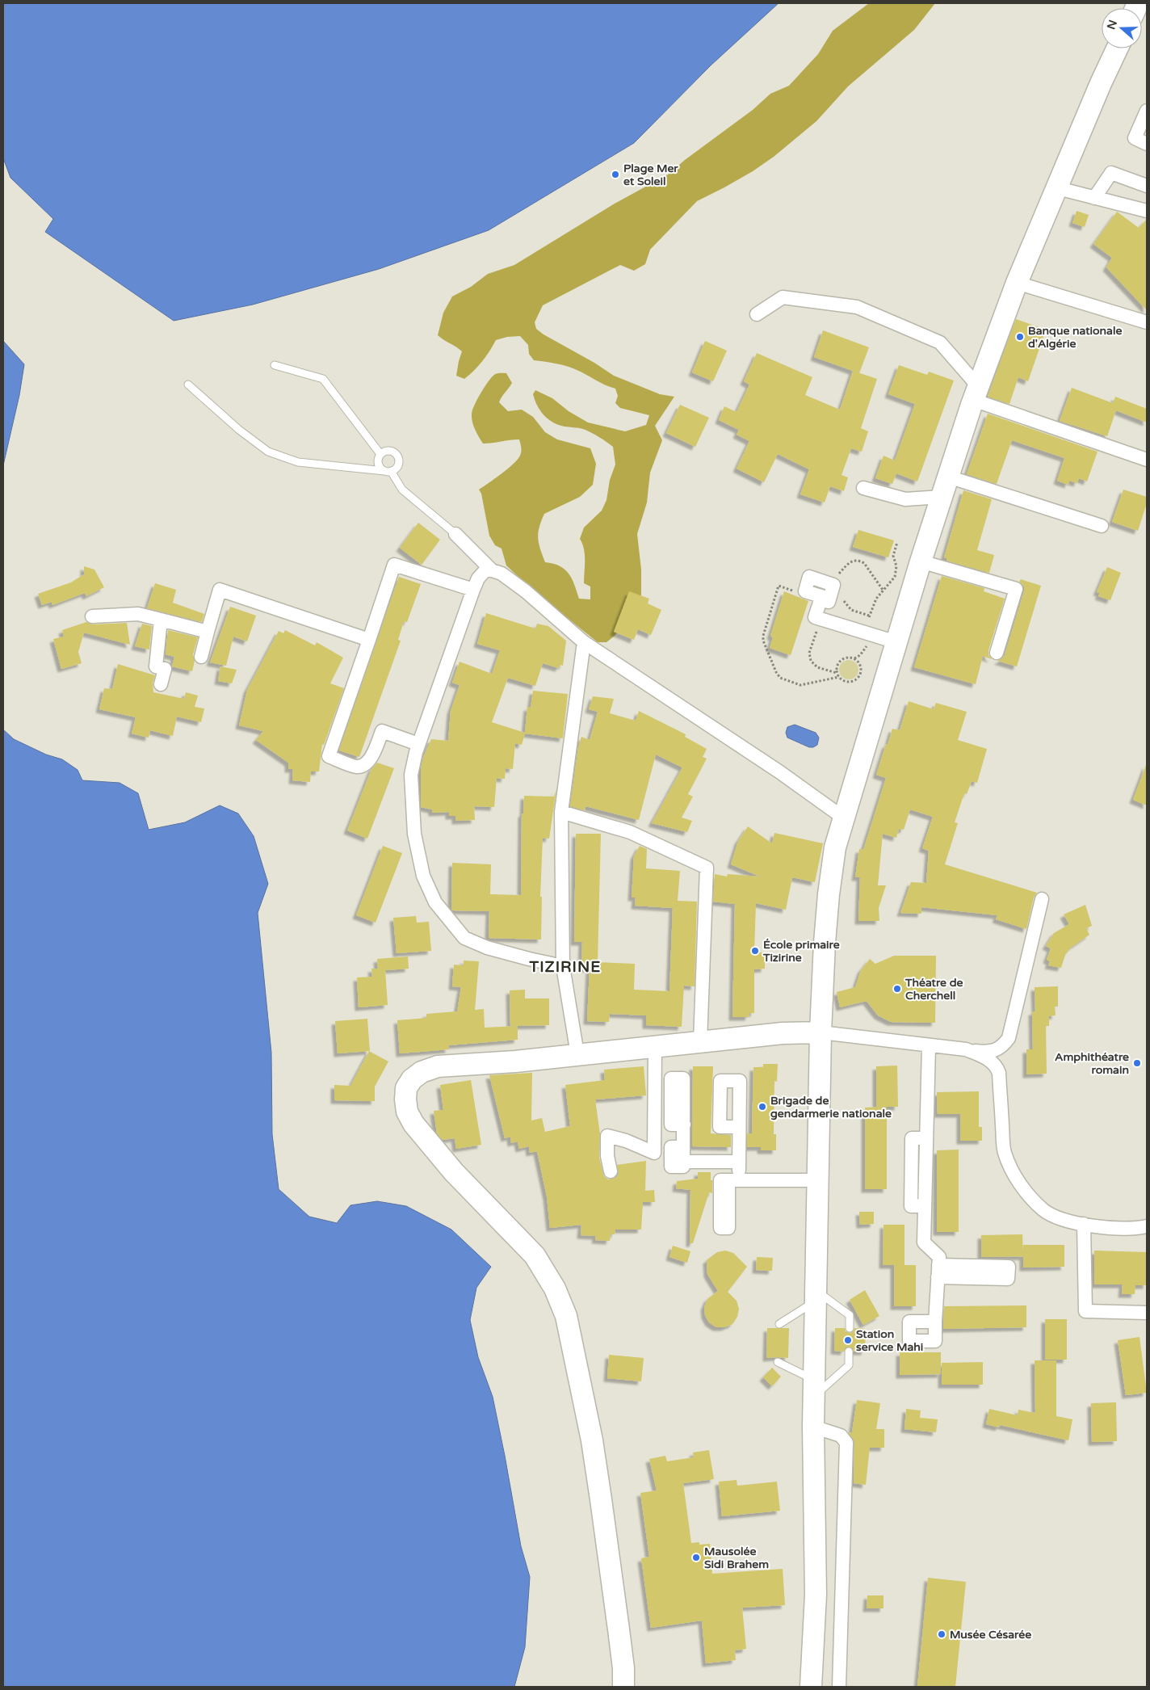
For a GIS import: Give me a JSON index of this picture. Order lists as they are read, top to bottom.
{
  "districts": ["TIZIRINE"],
  "places": [
    "Plage Mer et Soleil",
    "Banque nationale d'Algérie",
    "École primaire Tizirine",
    "Théatre de Cherchell",
    "Amphithéatre romain",
    "Brigade de gendarmerie nationale",
    "Station service Mahi",
    "Mausolée Sidi Brahem",
    "Musée Césarée"
  ],
  "north": "left"
}
